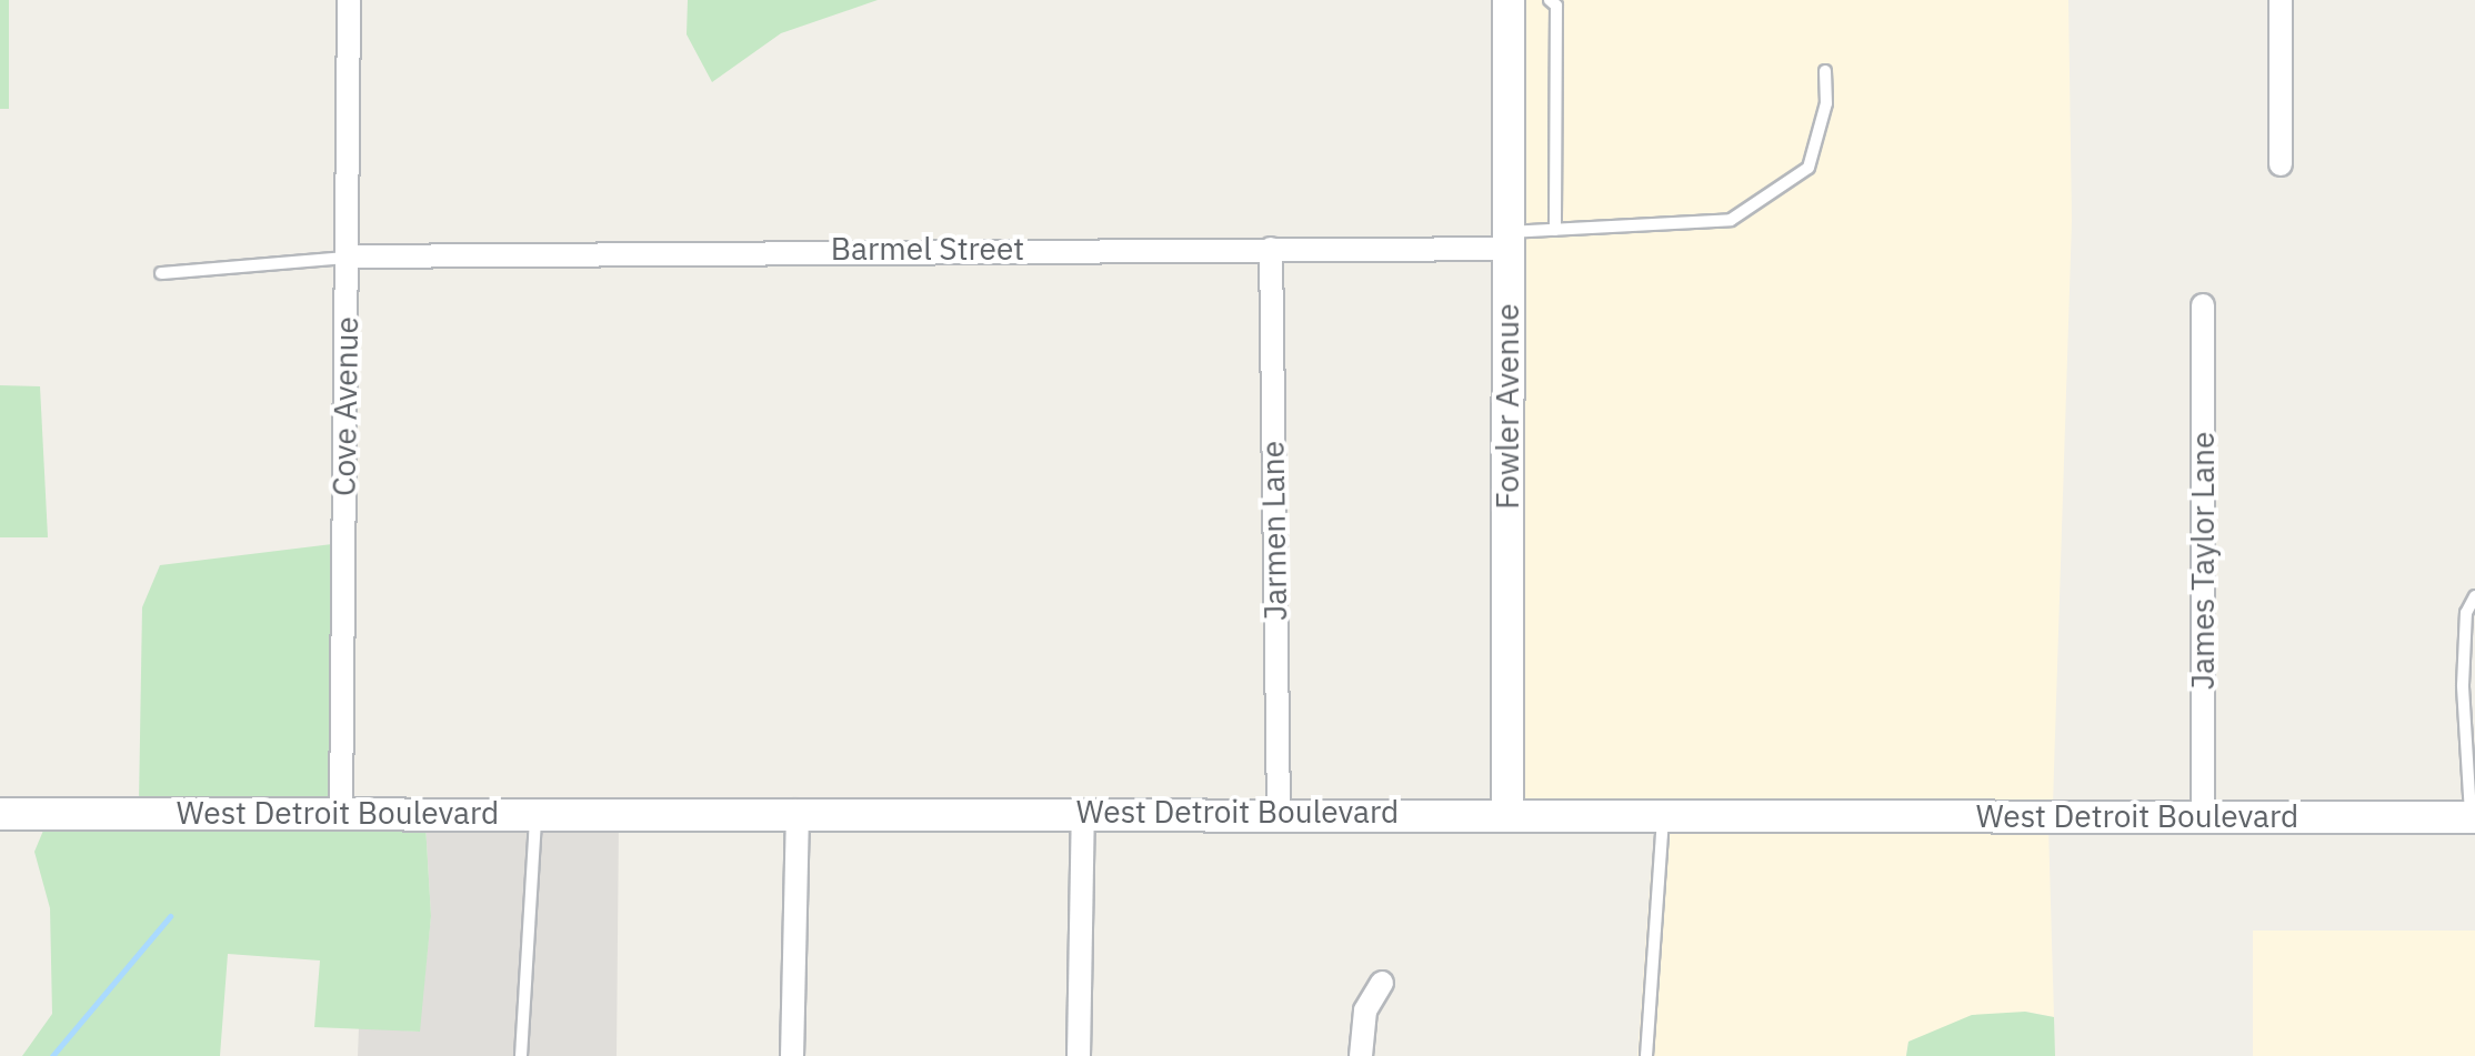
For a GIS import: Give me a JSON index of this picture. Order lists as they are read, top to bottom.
{
  "streets": {
    "street": [
      "Barmel Street",
      "Cove Avenue",
      "Fowler Avenue",
      "Jarmen Lane",
      "James Taylor Lane",
      "West Detroit Boulevard"
    ]
  },
  "crossings": [
    ["Barmel Street", "Cove Avenue"],
    ["Barmel Street", "Fowler Avenue"],
    ["Barmel Street", "Jarmen Lane"],
    ["Cove Avenue", "West Detroit Boulevard"],
    ["Fowler Avenue", "West Detroit Boulevard"],
    ["Jarmen Lane", "West Detroit Boulevard"],
    ["James Taylor Lane", "West Detroit Boulevard"]
  ]
}
